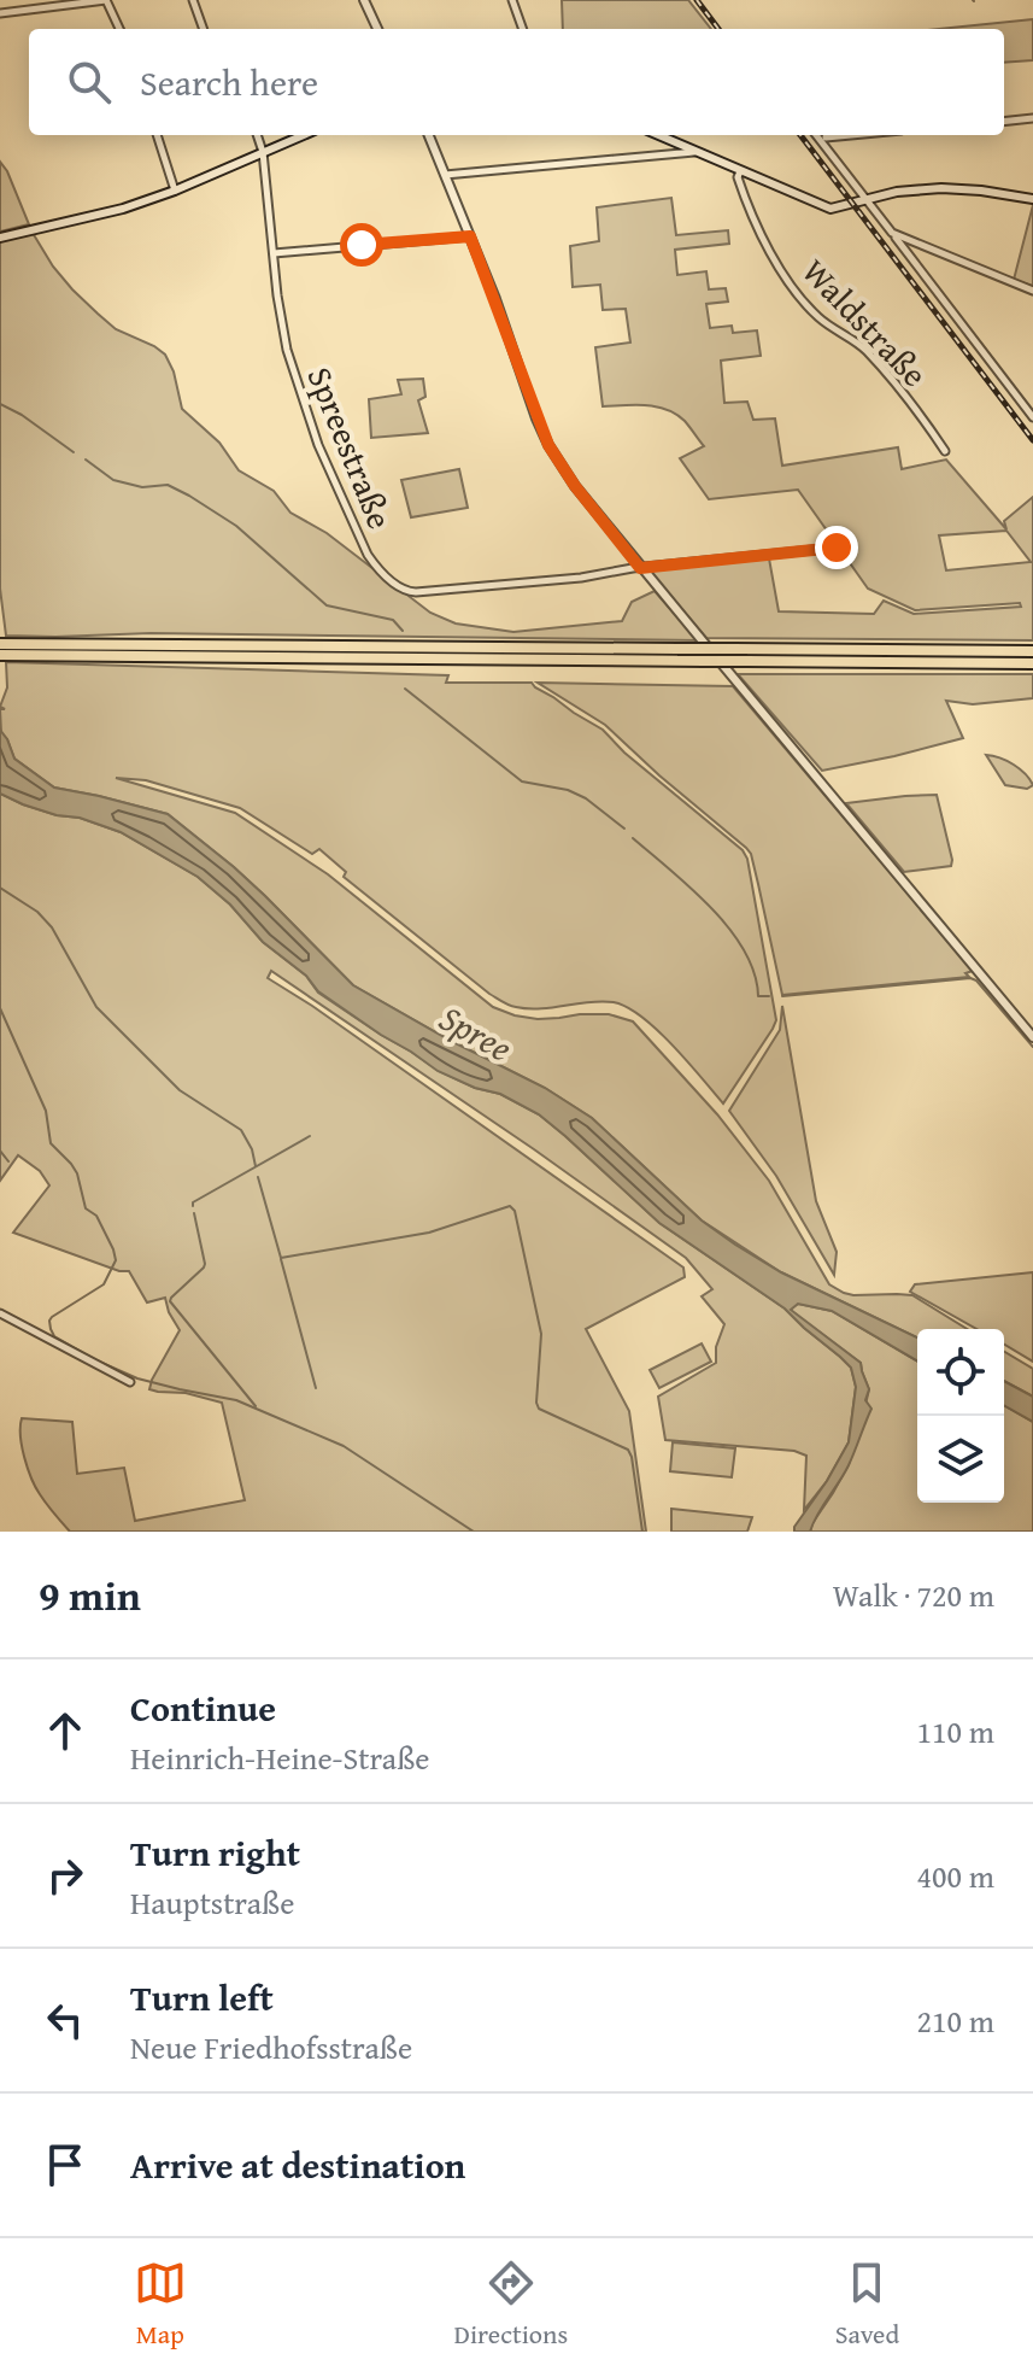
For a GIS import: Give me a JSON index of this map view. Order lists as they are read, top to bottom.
{
  "streets": {
    "street": ["Waldstraße", "Spreestraße"]
  },
  "water": ["Spree"],
  "page": {
    "search": "Search here",
    "heading": ["9 min", "Walk · 720 m"],
    "list": [
      ["Continue", "Heinrich-Heine-Straße", "110 m"],
      ["Turn right", "Hauptstraße", "400 m"],
      ["Turn left", "Neue Friedhofsstraße", "210 m"],
      "Arrive at destination"
    ],
    "nav": ["Map", "Directions", "Saved"]
  }
}
